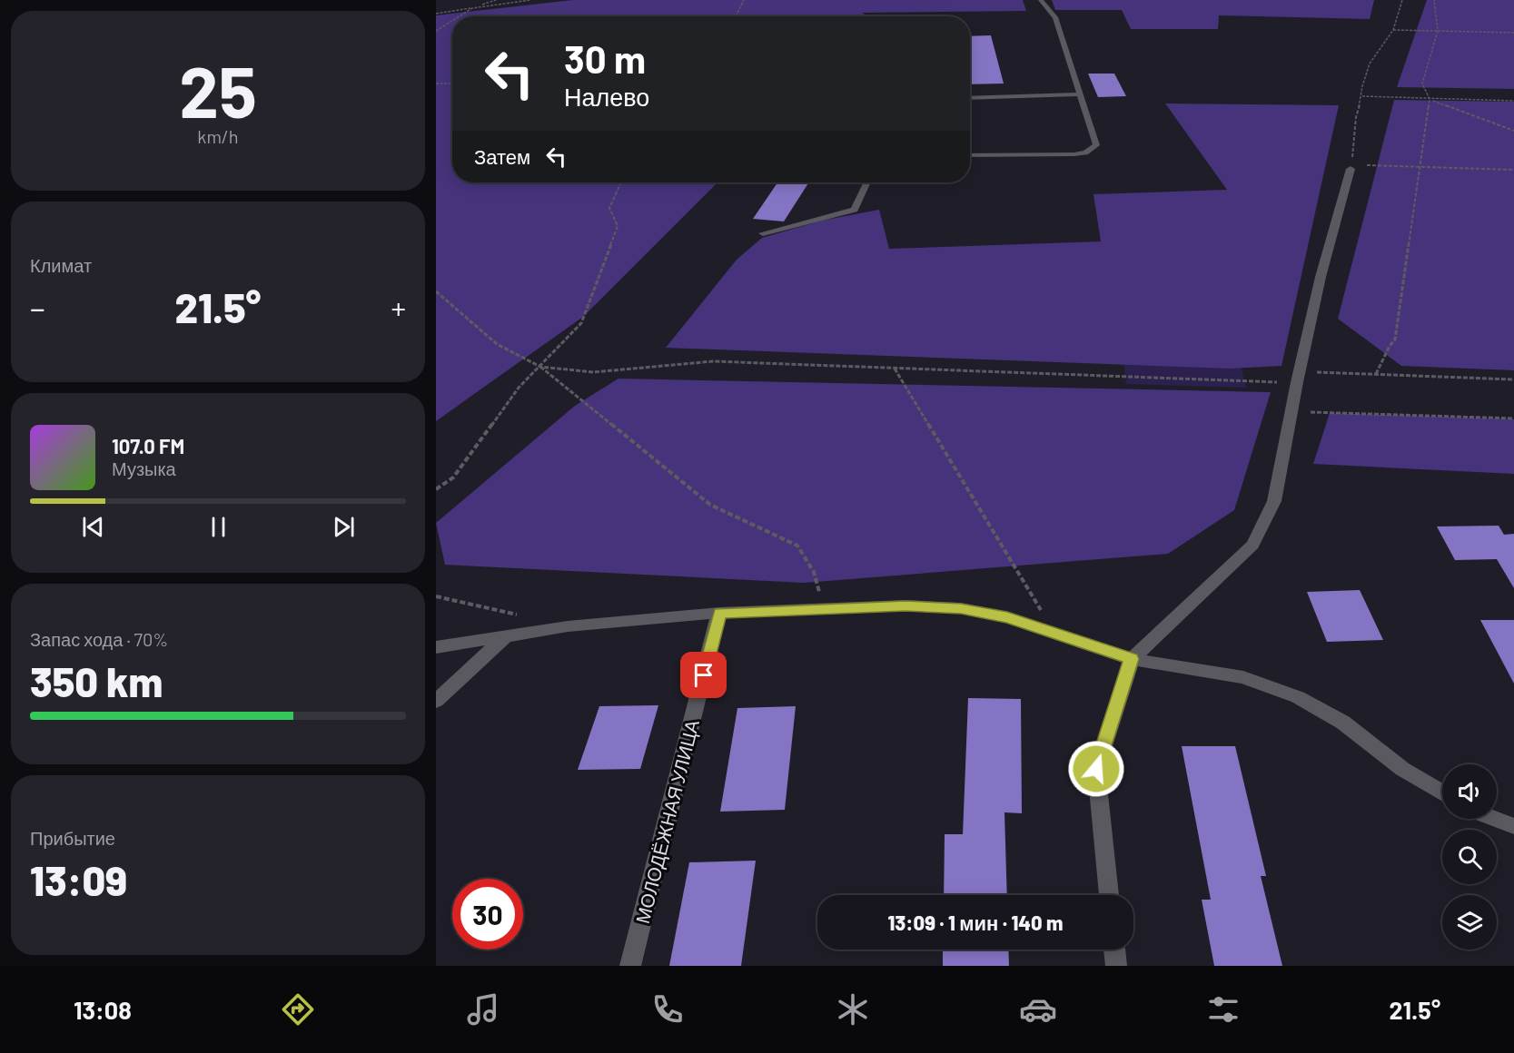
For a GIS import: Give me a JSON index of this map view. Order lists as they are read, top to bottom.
{
  "streets": {
    "street": ["МОЛОДЁЖНАЯ УЛИЦА"]
  },
  "page": {
    "tile": [
      ["25", "km/h"],
      "Климат",
      ["Запас хода · 70%", "350 km"],
      ["Прибытие", "13:09"]
    ],
    "turn": ["30 m", "Налево"],
    "then": "Затем",
    "heat": ["−", "21.5°", "+"],
    "song": ["107.0 FM", "Музыка"],
    "limit": "30",
    "trip": "13:09 · 1 мин · 140 m",
    "tabs": ["13:08", "21.5°"]
  }
}
